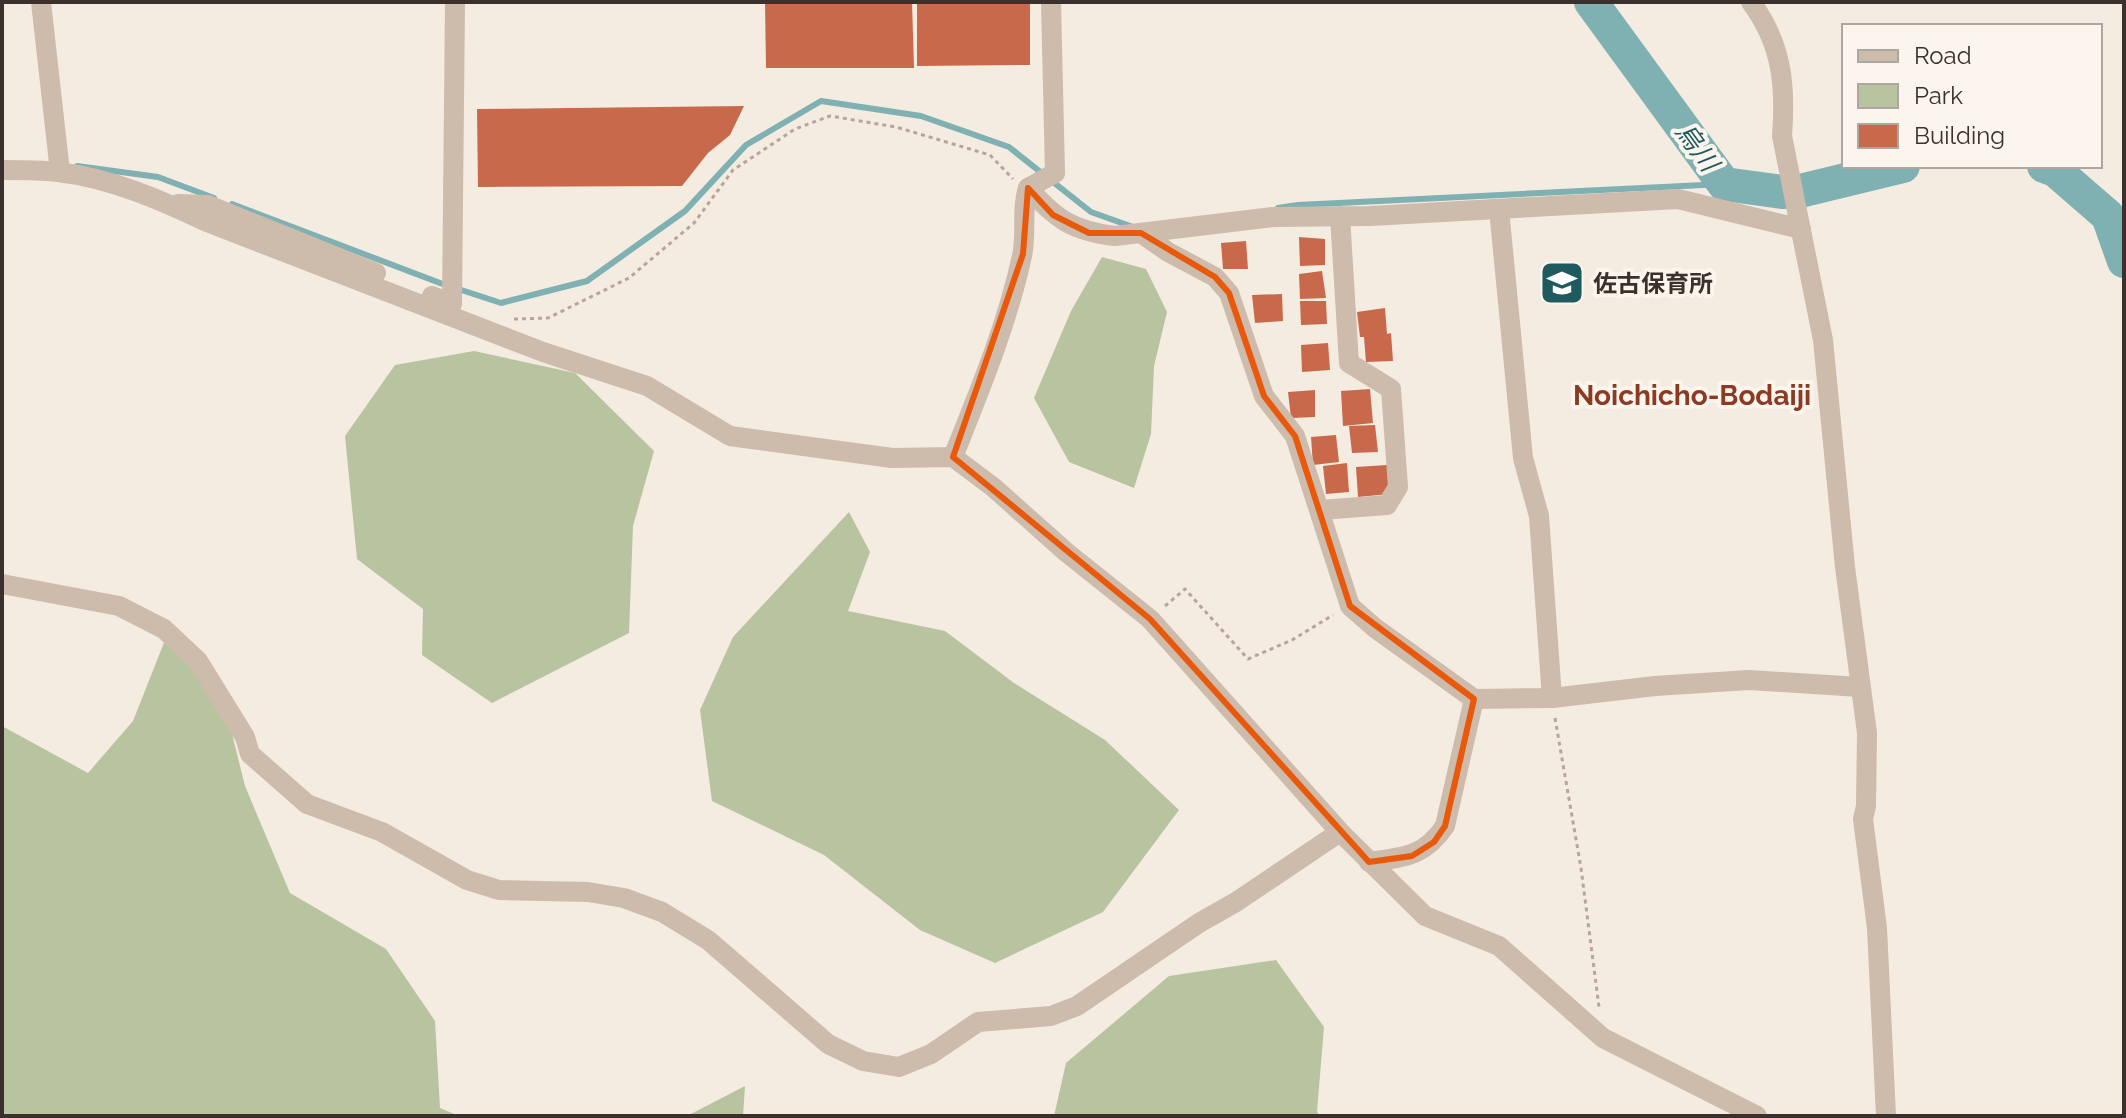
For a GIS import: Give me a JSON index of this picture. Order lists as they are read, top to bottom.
{
  "districts": ["Noichicho-Bodaiji"],
  "water": ["烏川"],
  "places": {
    "school or university": ["佐古保育所"]
  },
  "legend": ["Road", "Park", "Building"]
}
